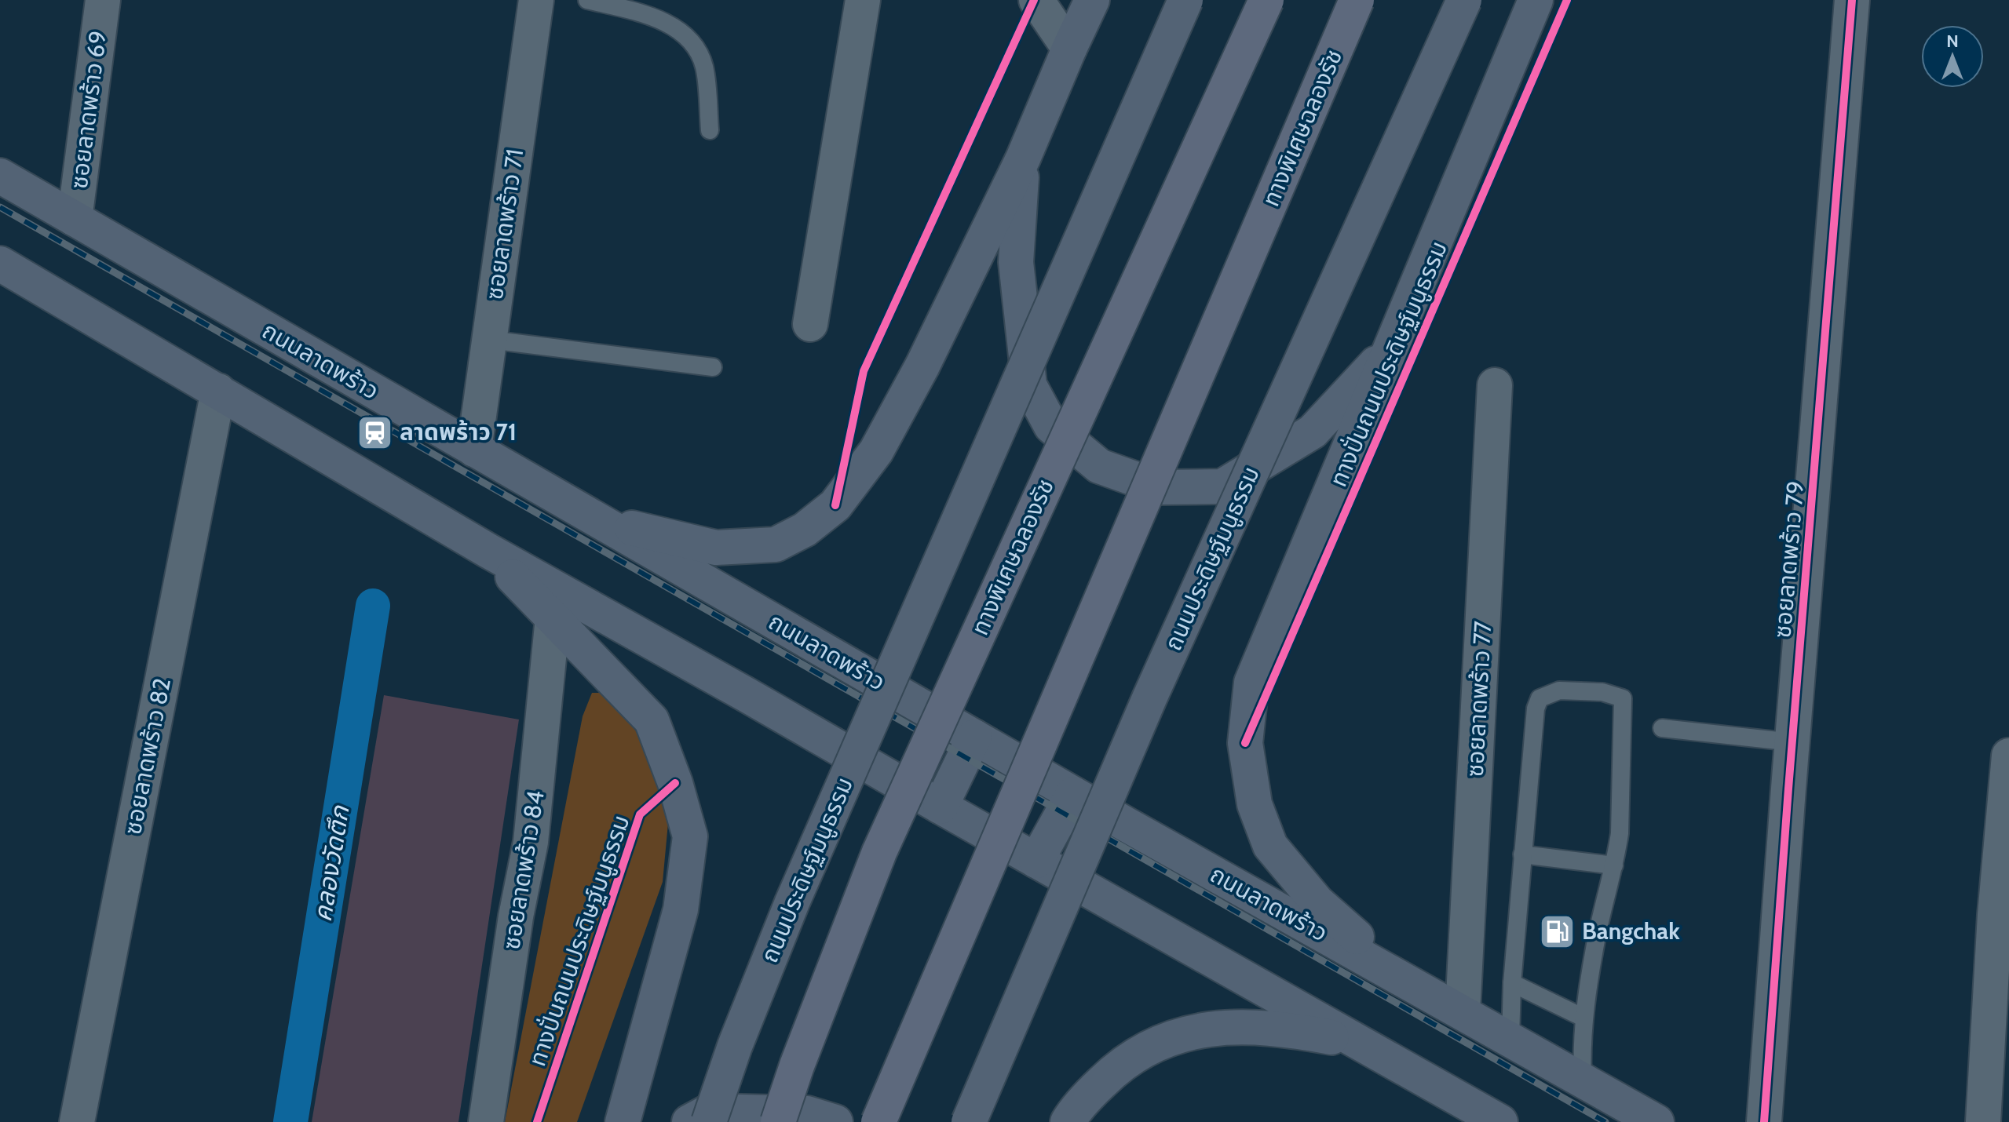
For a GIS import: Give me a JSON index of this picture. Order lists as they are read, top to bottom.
{
  "streets": {
    "highway": ["ทางพิเศษฉลองรัช"],
    "main road": ["ถนนลาดพร้าว", "ถนนประดิษฐ์มนูธรรม"],
    "street": [
      "ซอยลาดพร้าว 69",
      "ซอยลาดพร้าว 71",
      "ซอยลาดพร้าว 79",
      "ซอยลาดพร้าว 77",
      "ซอยลาดพร้าว 82",
      "ซอยลาดพร้าว 84"
    ],
    "cycle path": ["ทางปั่นถนนประดิษฐ์มนูธรรม"]
  },
  "crossings": [
    ["ซอยลาดพร้าว 69", "ถนนลาดพร้าว"],
    ["ซอยลาดพร้าว 71", "ถนนลาดพร้าว"],
    ["ถนนลาดพร้าว", "ซอยลาดพร้าว 77"]
  ],
  "water": ["คลองวัดตึก"],
  "places": {
    "station": ["ลาดพร้าว 71"],
    "fuel station": ["Bangchak"]
  },
  "north": "top"
}
